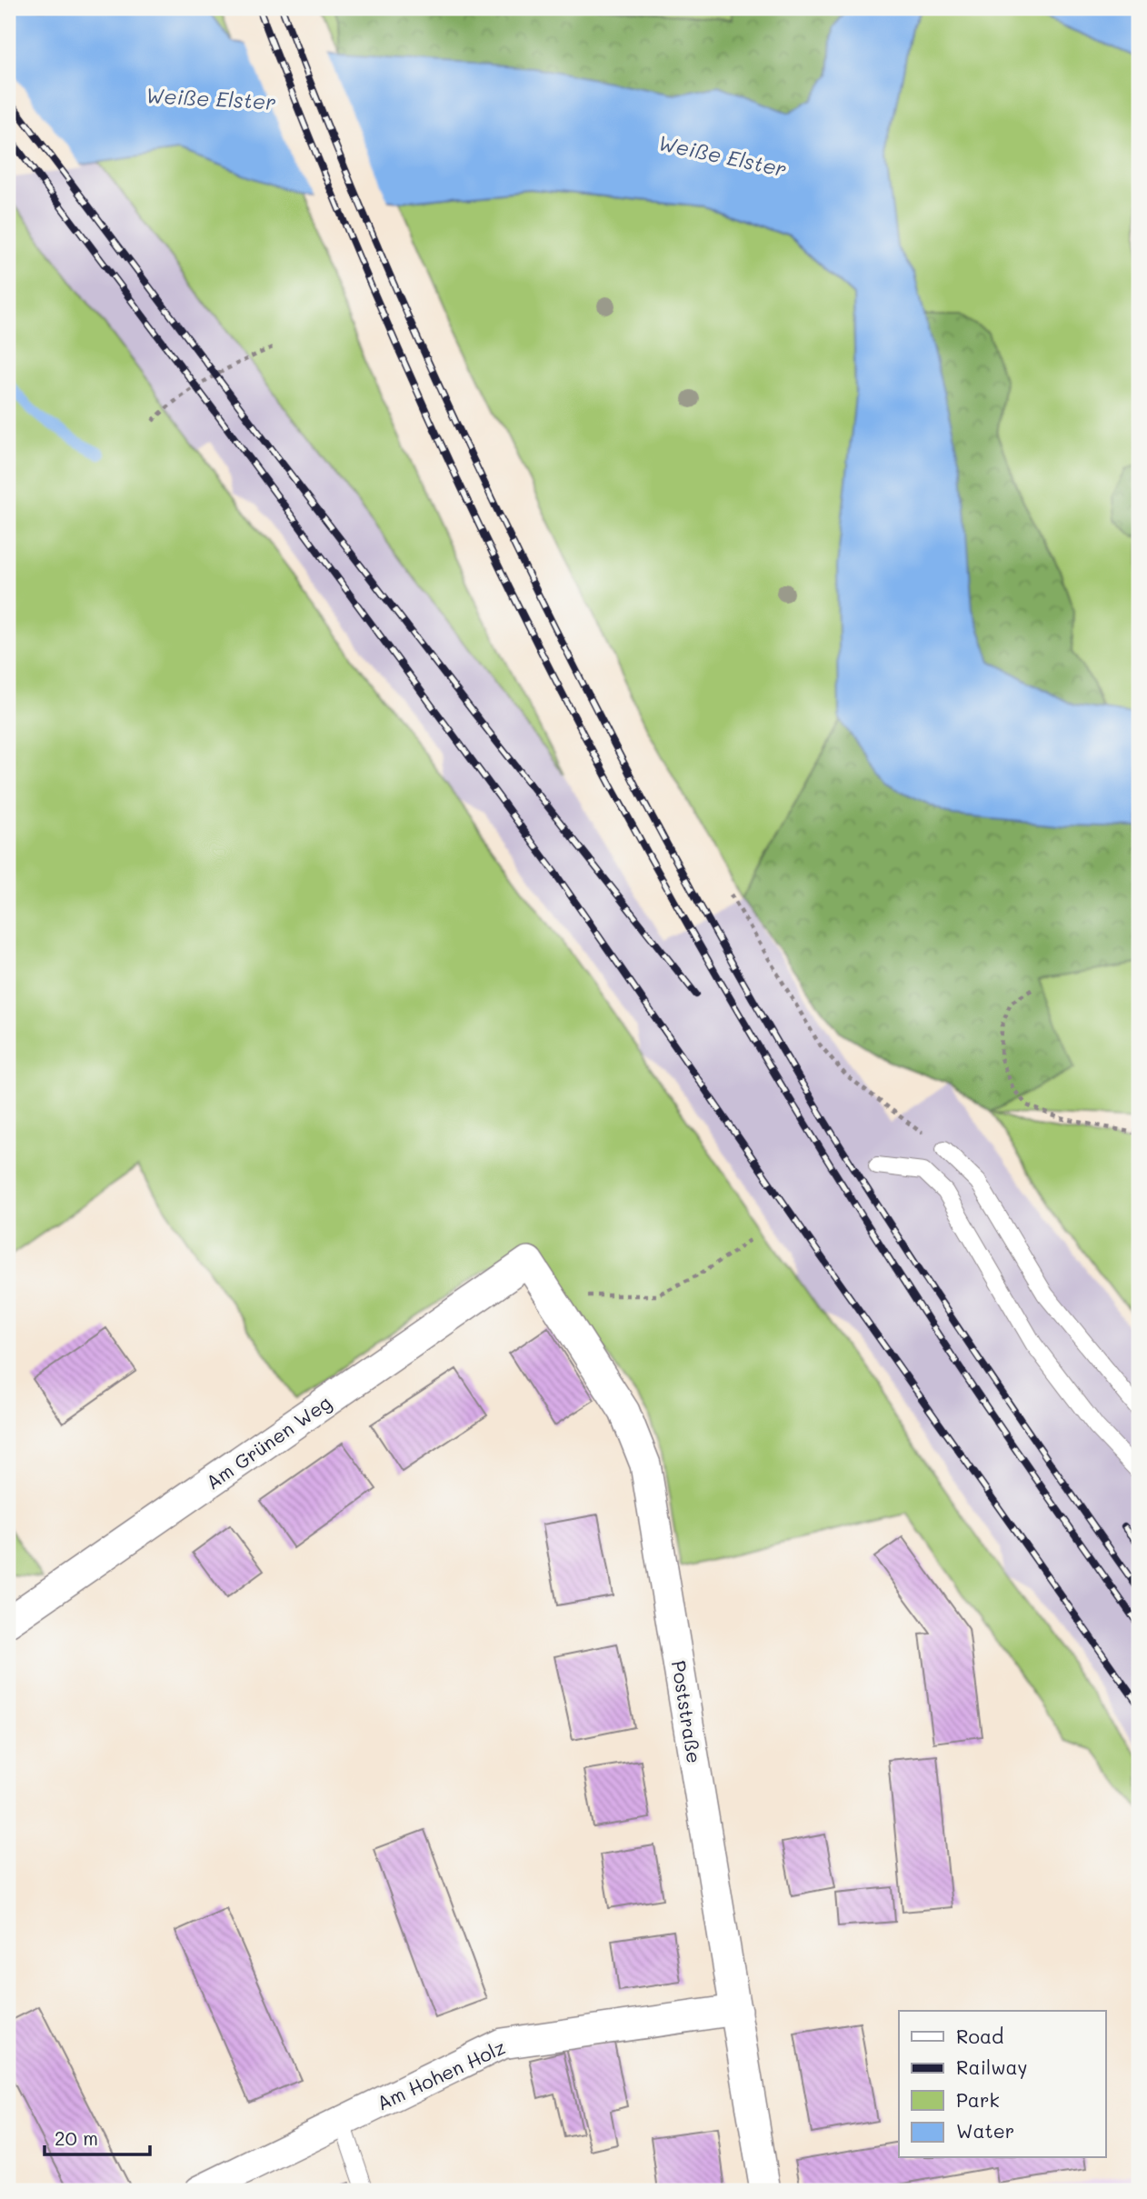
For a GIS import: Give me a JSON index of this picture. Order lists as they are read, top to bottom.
{
  "streets": {
    "street": ["Am Grünen Weg", "Poststraße", "Am Hohen Holz"]
  },
  "crossings": [
    ["Am Grünen Weg", "Poststraße"],
    ["Poststraße", "Am Hohen Holz"]
  ],
  "water": ["Weiße Elster"],
  "legend": [
    "Road",
    "Railway",
    "Park",
    "Water"
  ],
  "scale_bar": "20 m"
}
